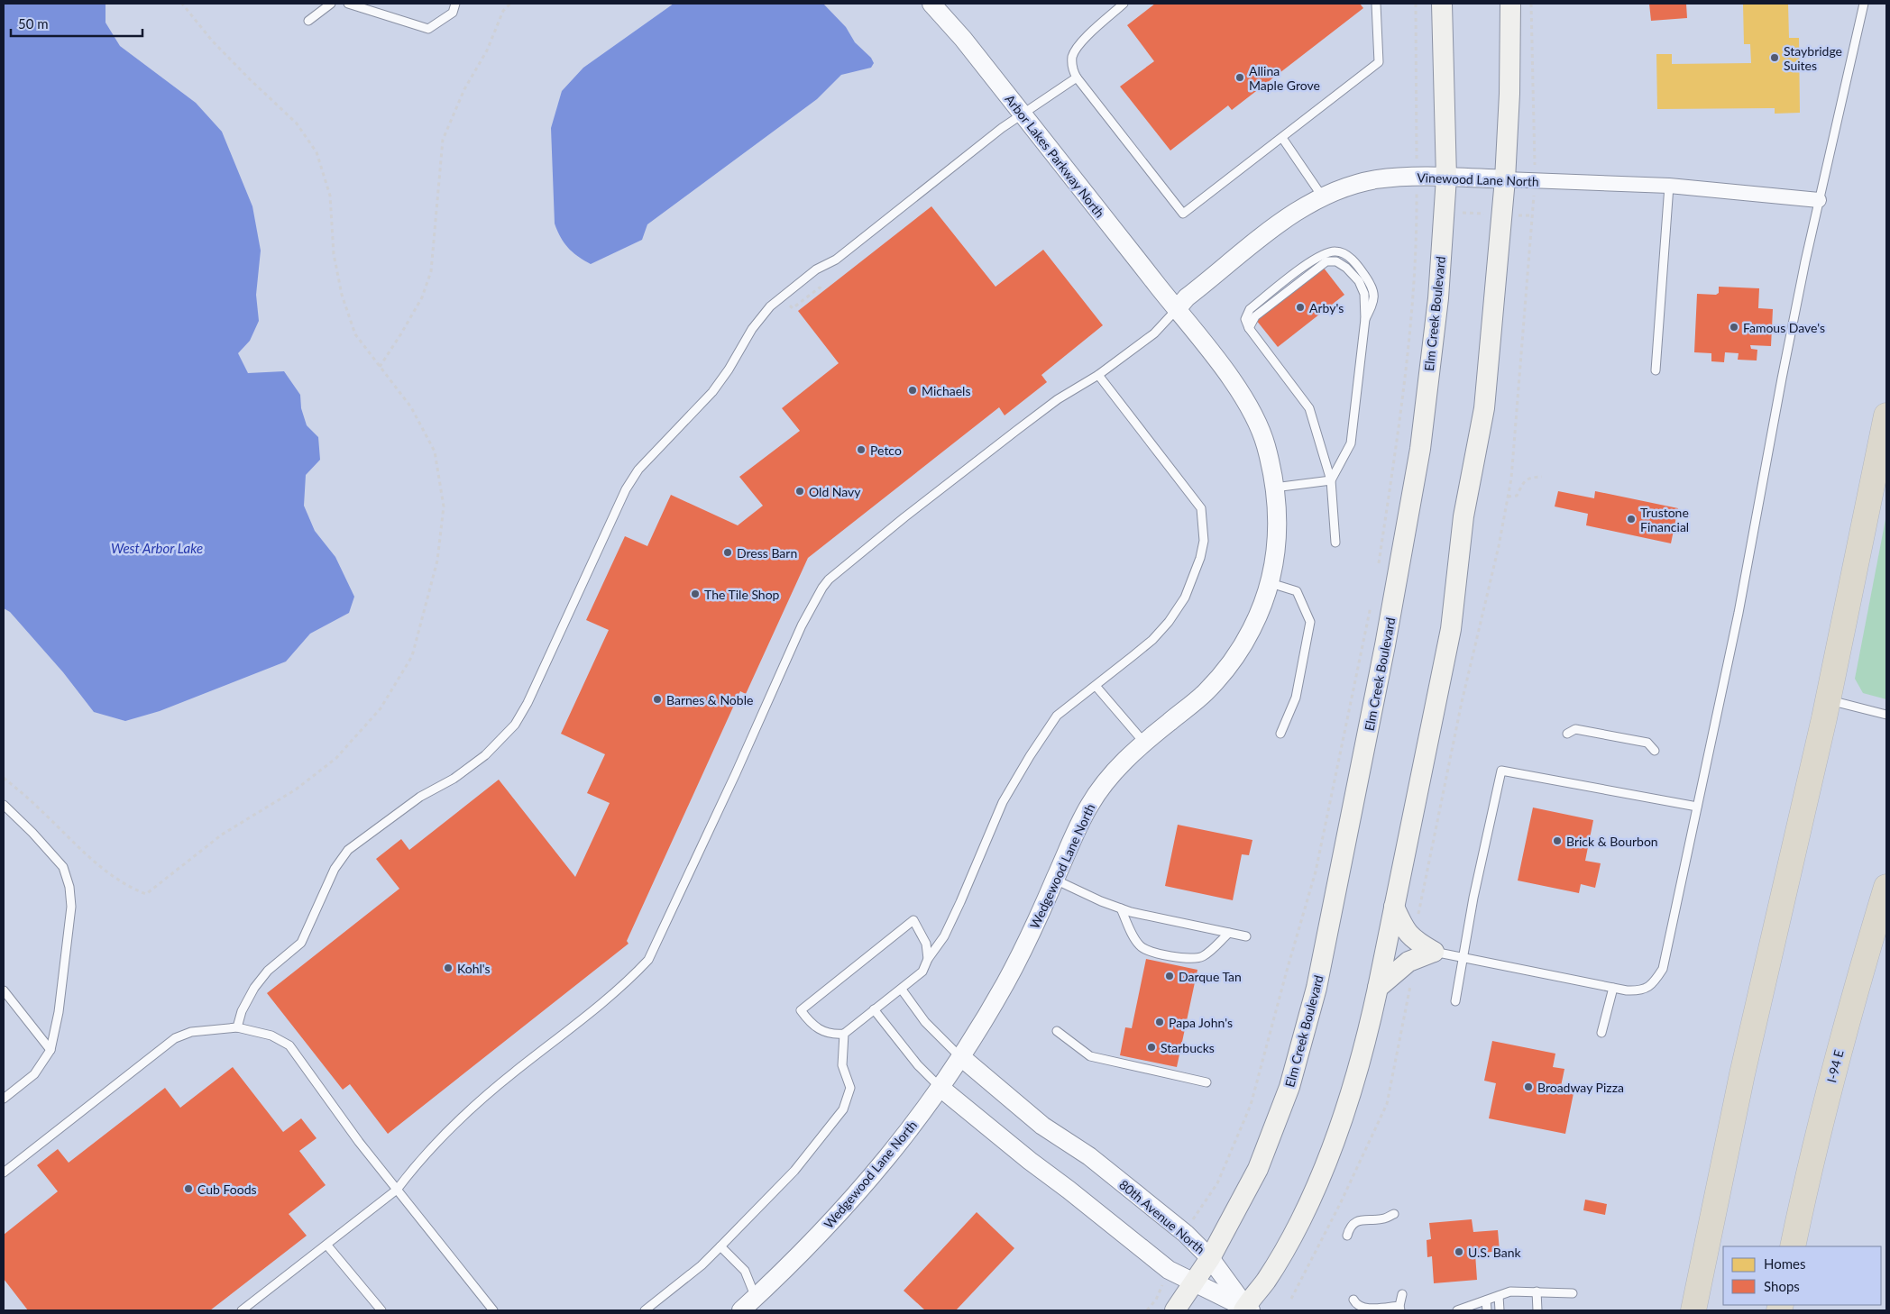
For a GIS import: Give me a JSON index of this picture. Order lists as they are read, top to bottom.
{
  "streets": {
    "highway": ["I-94 E"],
    "main road": ["Elm Creek Boulevard"],
    "street": [
      "Arbor Lakes Parkway North",
      "Vinewood Lane North",
      "Wedgewood Lane North",
      "80th Avenue North"
    ]
  },
  "crossings": [
    ["Arbor Lakes Parkway North", "Vinewood Lane North"],
    ["Arbor Lakes Parkway North", "Wedgewood Lane North"],
    ["Vinewood Lane North", "Elm Creek Boulevard"],
    ["Vinewood Lane North", "Wedgewood Lane North"],
    ["Elm Creek Boulevard", "80th Avenue North"],
    ["Wedgewood Lane North", "80th Avenue North"]
  ],
  "water": ["West Arbor Lake"],
  "places": [
    "Staybridge Suites",
    "Allina Maple Grove",
    "Arby's",
    "Famous Dave's",
    "Michaels",
    "Petco",
    "Old Navy",
    "Trustone Financial",
    "Dress Barn",
    "The Tile Shop",
    "Barnes & Noble",
    "Brick & Bourbon",
    "Kohl's",
    "Darque Tan",
    "Papa John's",
    "Starbucks",
    "Broadway Pizza",
    "Cub Foods",
    "U.S. Bank"
  ],
  "legend": ["Homes", "Shops"],
  "scale_bar": "50 m"
}
